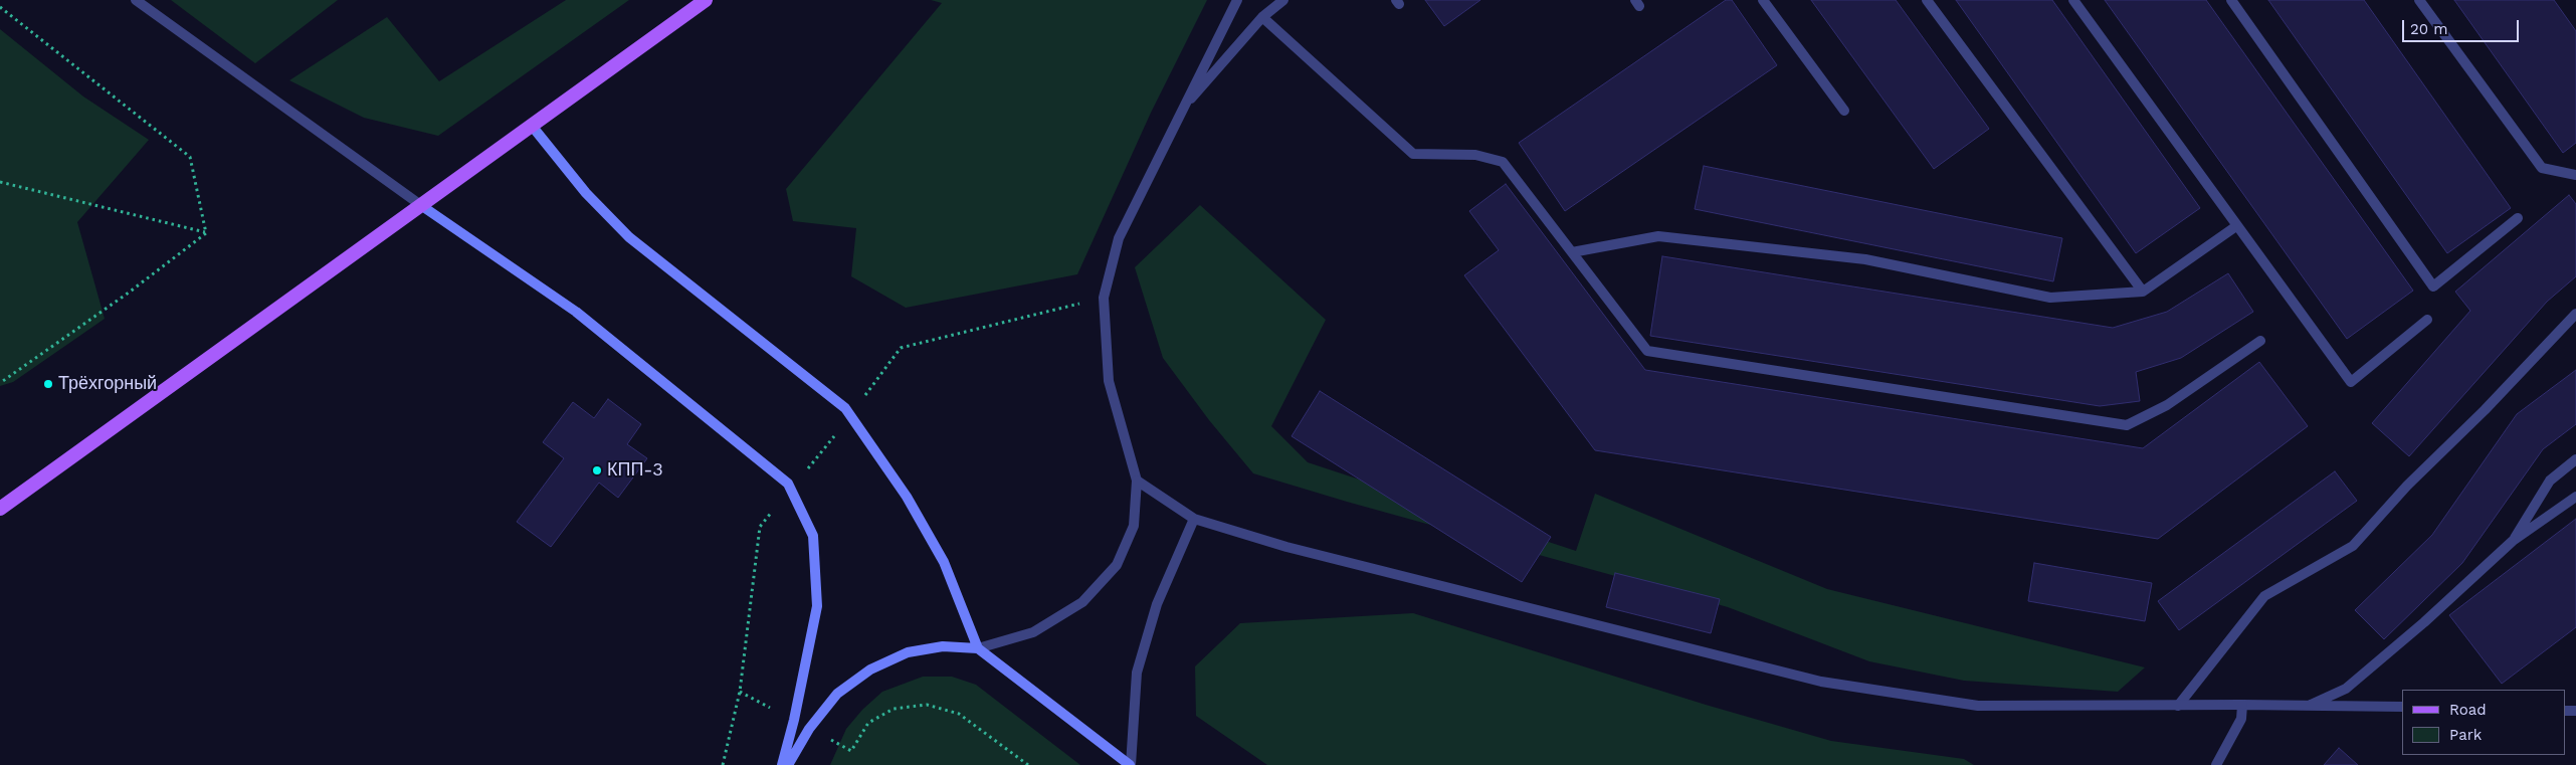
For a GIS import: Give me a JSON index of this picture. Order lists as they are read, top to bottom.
{
  "places": ["Трёхгорный", "КПП-3"],
  "legend": ["Road", "Park"],
  "scale_bar": "20 m"
}
